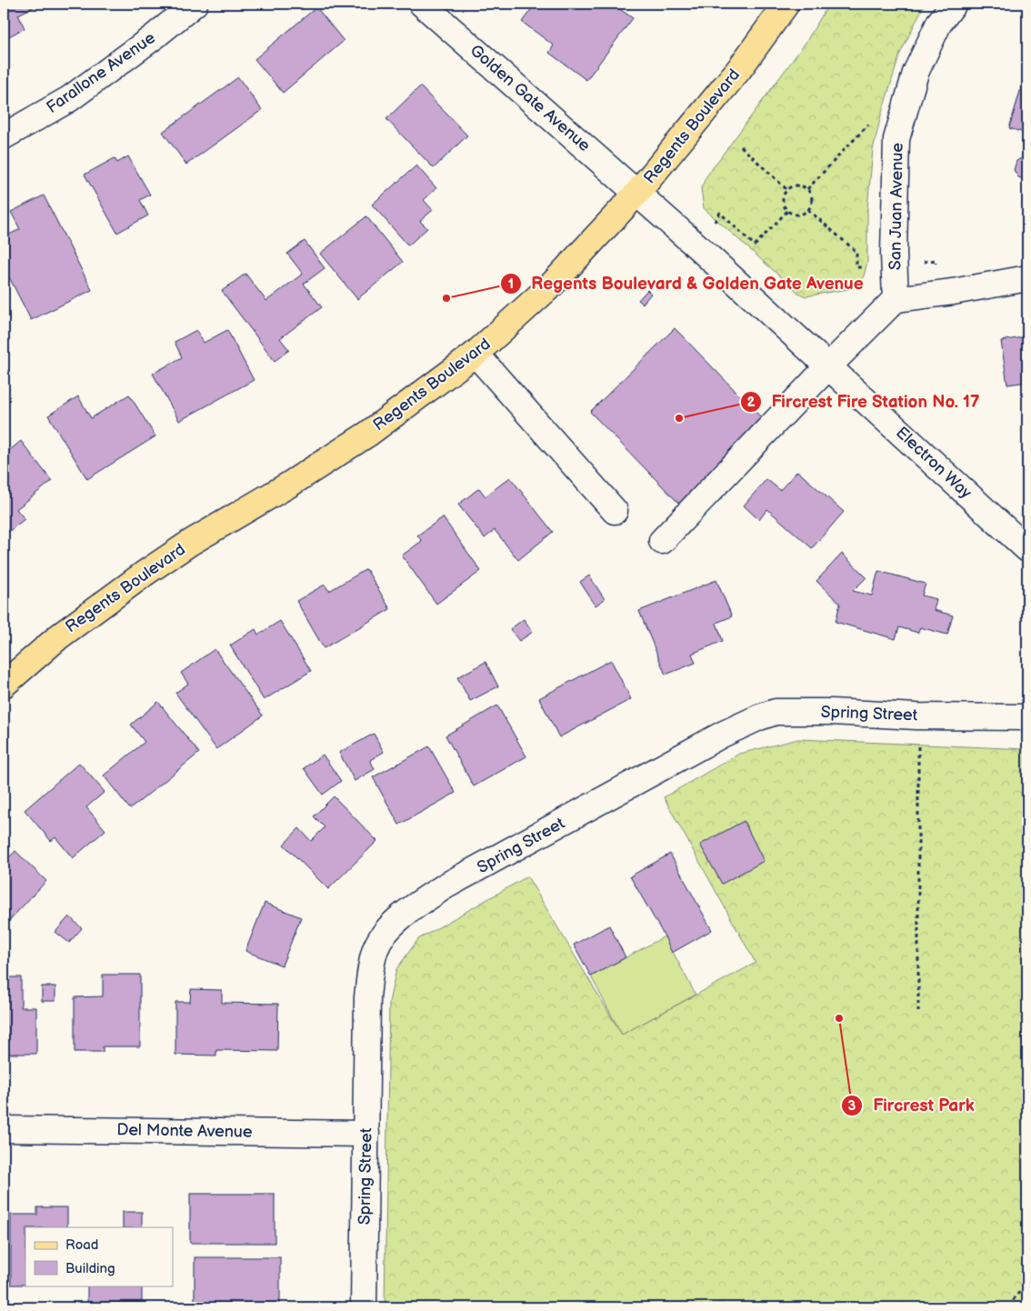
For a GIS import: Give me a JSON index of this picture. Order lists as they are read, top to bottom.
{
  "streets": {
    "main road": ["Regents Boulevard"],
    "street": [
      "Farallone Avenue",
      "Golden Gate Avenue",
      "San Juan Avenue",
      "Electron Way",
      "Spring Street",
      "Del Monte Avenue"
    ]
  },
  "crossings": [
    ["Golden Gate Avenue", "Regents Boulevard"],
    ["Golden Gate Avenue", "Electron Way"],
    ["Regents Boulevard", "Electron Way"],
    ["Spring Street", "Del Monte Avenue"]
  ],
  "places": ["Regents Boulevard & Golden Gate Avenue", "Fircrest Fire Station No. 17", "Fircrest Park"],
  "legend": ["Road", "Building"]
}
